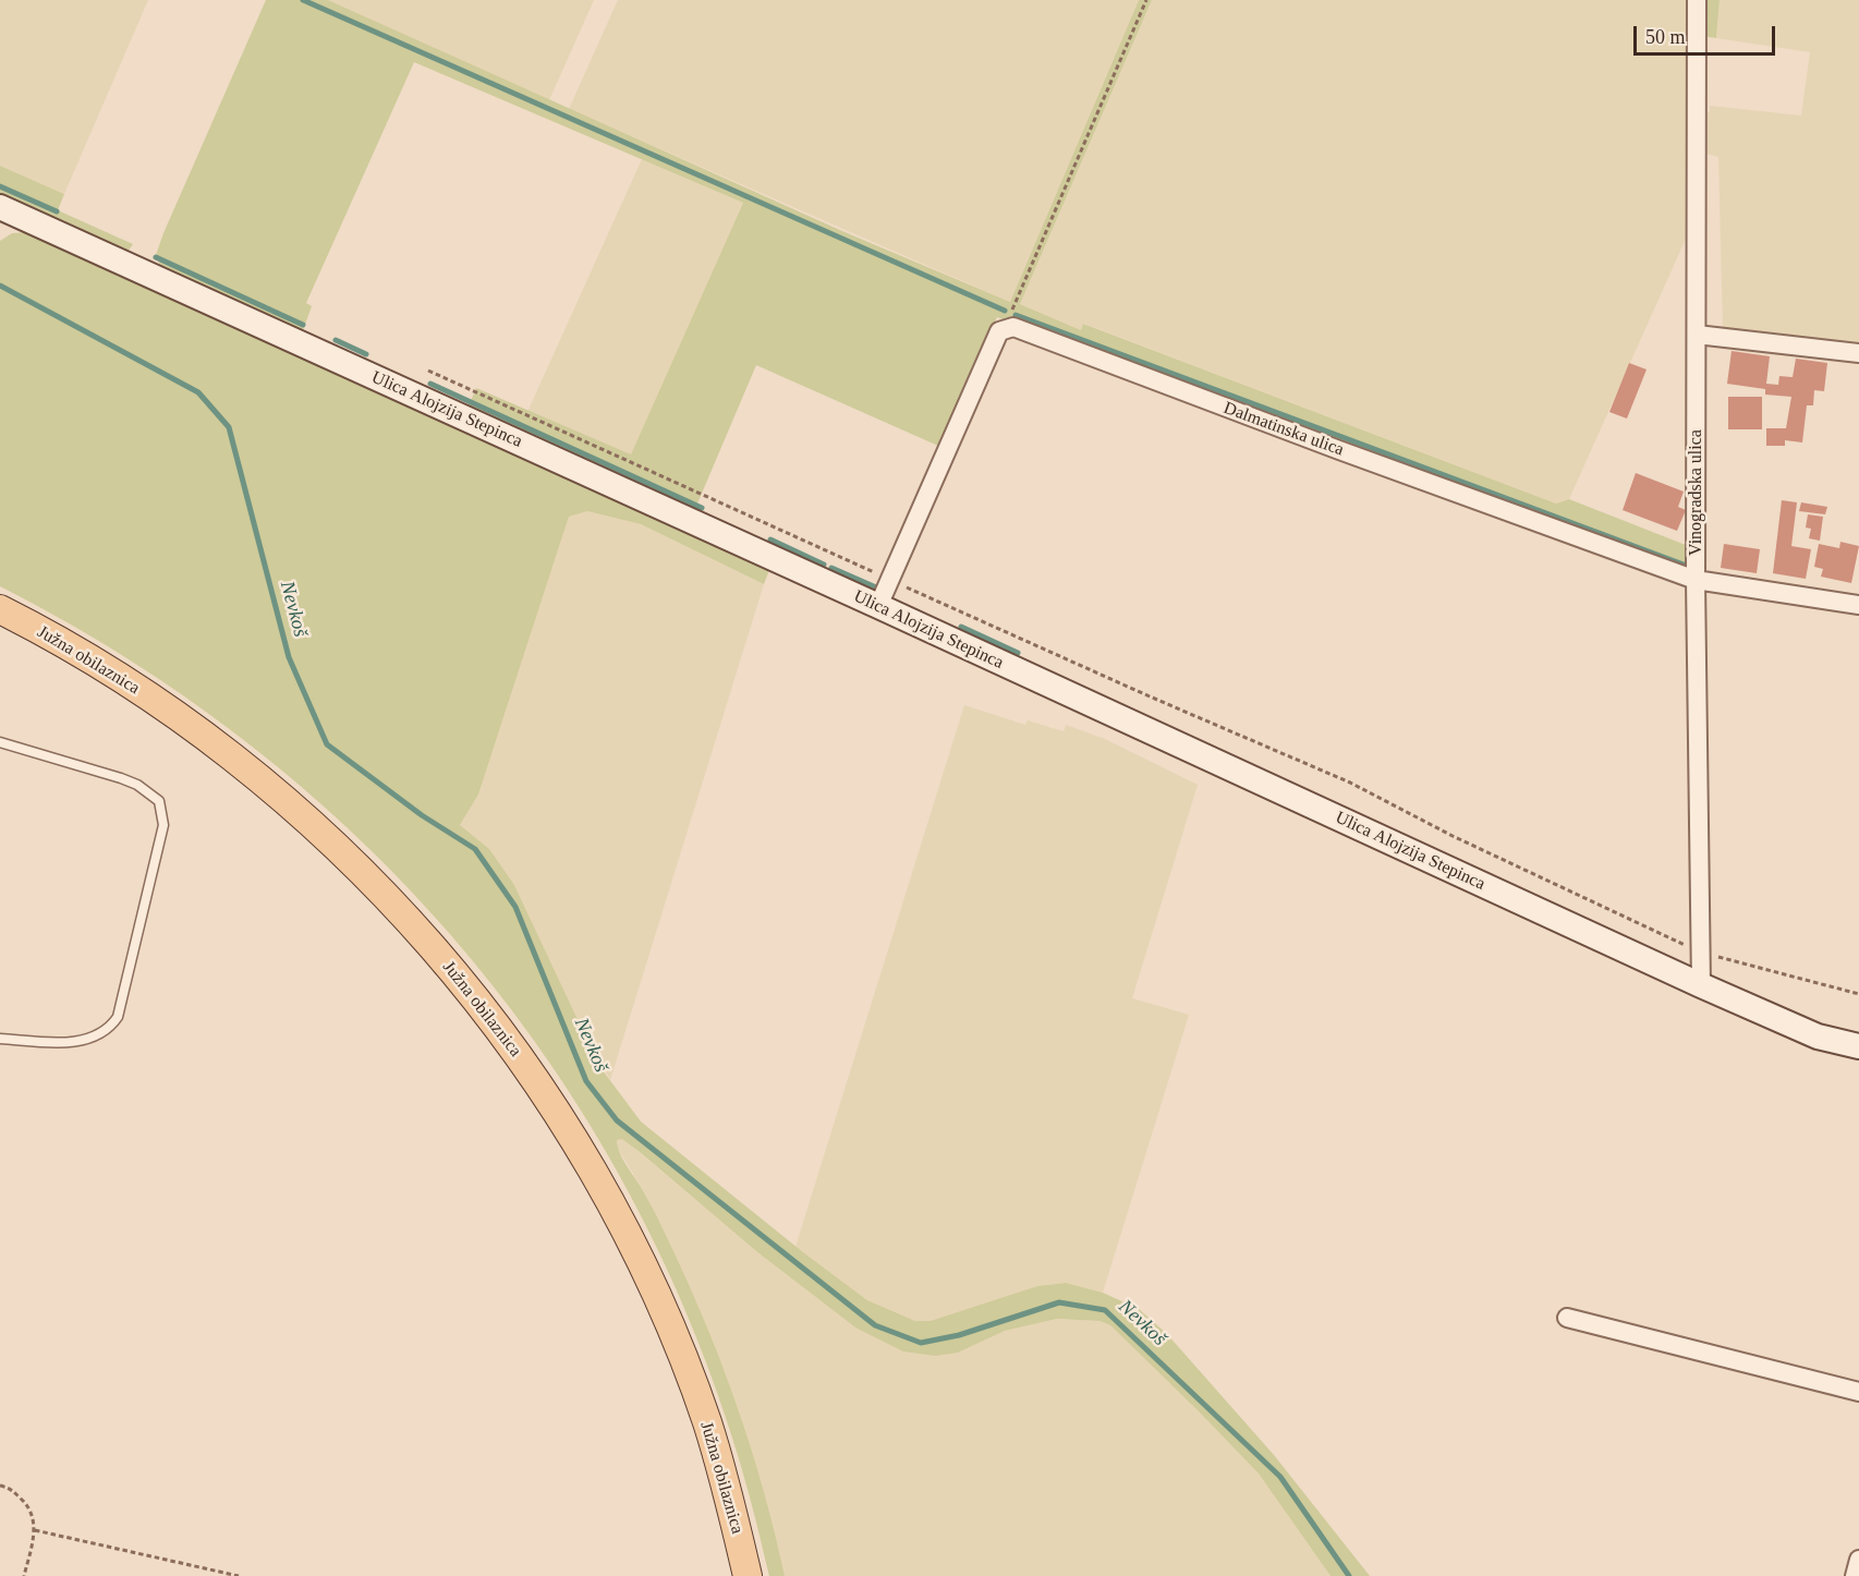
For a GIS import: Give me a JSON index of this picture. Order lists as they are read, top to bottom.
{
  "streets": {
    "main road": ["Ulica Alojzija Stepinca", "Južna obilaznica"],
    "street": ["Dalmatinska ulica", "Vinogradska ulica"]
  },
  "crossings": [
    ["Ulica Alojzija Stepinca", "Vinogradska ulica"],
    ["Dalmatinska ulica", "Vinogradska ulica"]
  ],
  "water": ["Nevkoš"],
  "scale_bar": "50 m"
}
